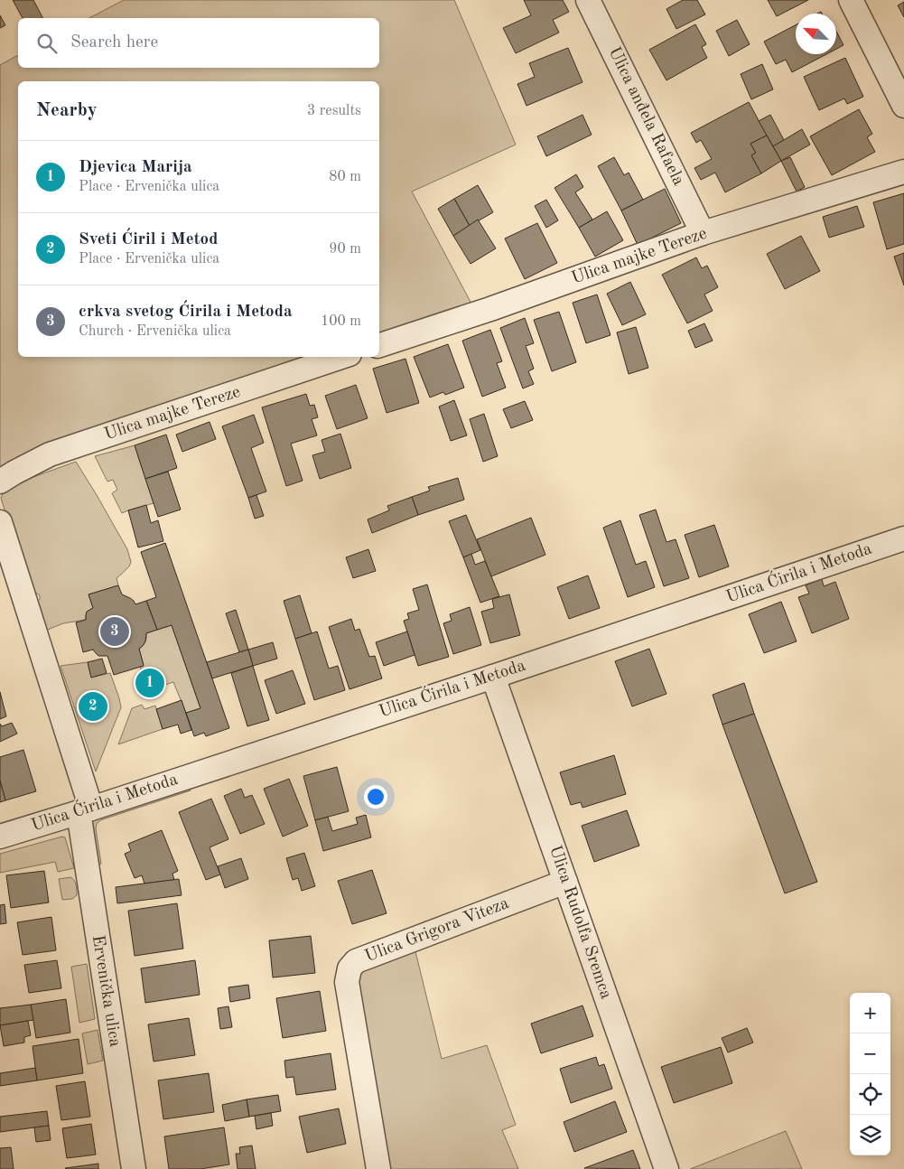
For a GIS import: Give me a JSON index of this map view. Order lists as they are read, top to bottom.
{
  "streets": {
    "street": [
      "Ulica anđela Rafaela",
      "Ulica majke Tereze",
      "Ulica Ćirila i Metoda",
      "Ulica Rudolfa Sremca",
      "Ulica Grigora Viteza",
      "Ervenička ulica"
    ]
  },
  "crossings": [
    ["Ulica anđela Rafaela", "Ulica majke Tereze"],
    ["Ulica Ćirila i Metoda", "Ulica Rudolfa Sremca"],
    ["Ulica Ćirila i Metoda", "Ervenička ulica"],
    ["Ulica Rudolfa Sremca", "Ulica Grigora Viteza"]
  ],
  "north": "top left",
  "page": {
    "search": "Search here",
    "heading": ["Nearby", "3 results"],
    "list": [
      {
        "mark": "1",
        "name": "Djevica Marija",
        "note": "Place · Ervenička ulica",
        "value": "80 m"
      },
      {
        "mark": "2",
        "name": "Sveti Ćiril i Metod",
        "note": "Place · Ervenička ulica",
        "value": "90 m"
      },
      {
        "mark": "3",
        "name": "crkva svetog Ćirila i Metoda",
        "note": "Church · Ervenička ulica",
        "value": "100 m"
      }
    ],
    "pins": ["3", "1", "2"],
    "map_buttons": ["+", "−"]
  }
}
